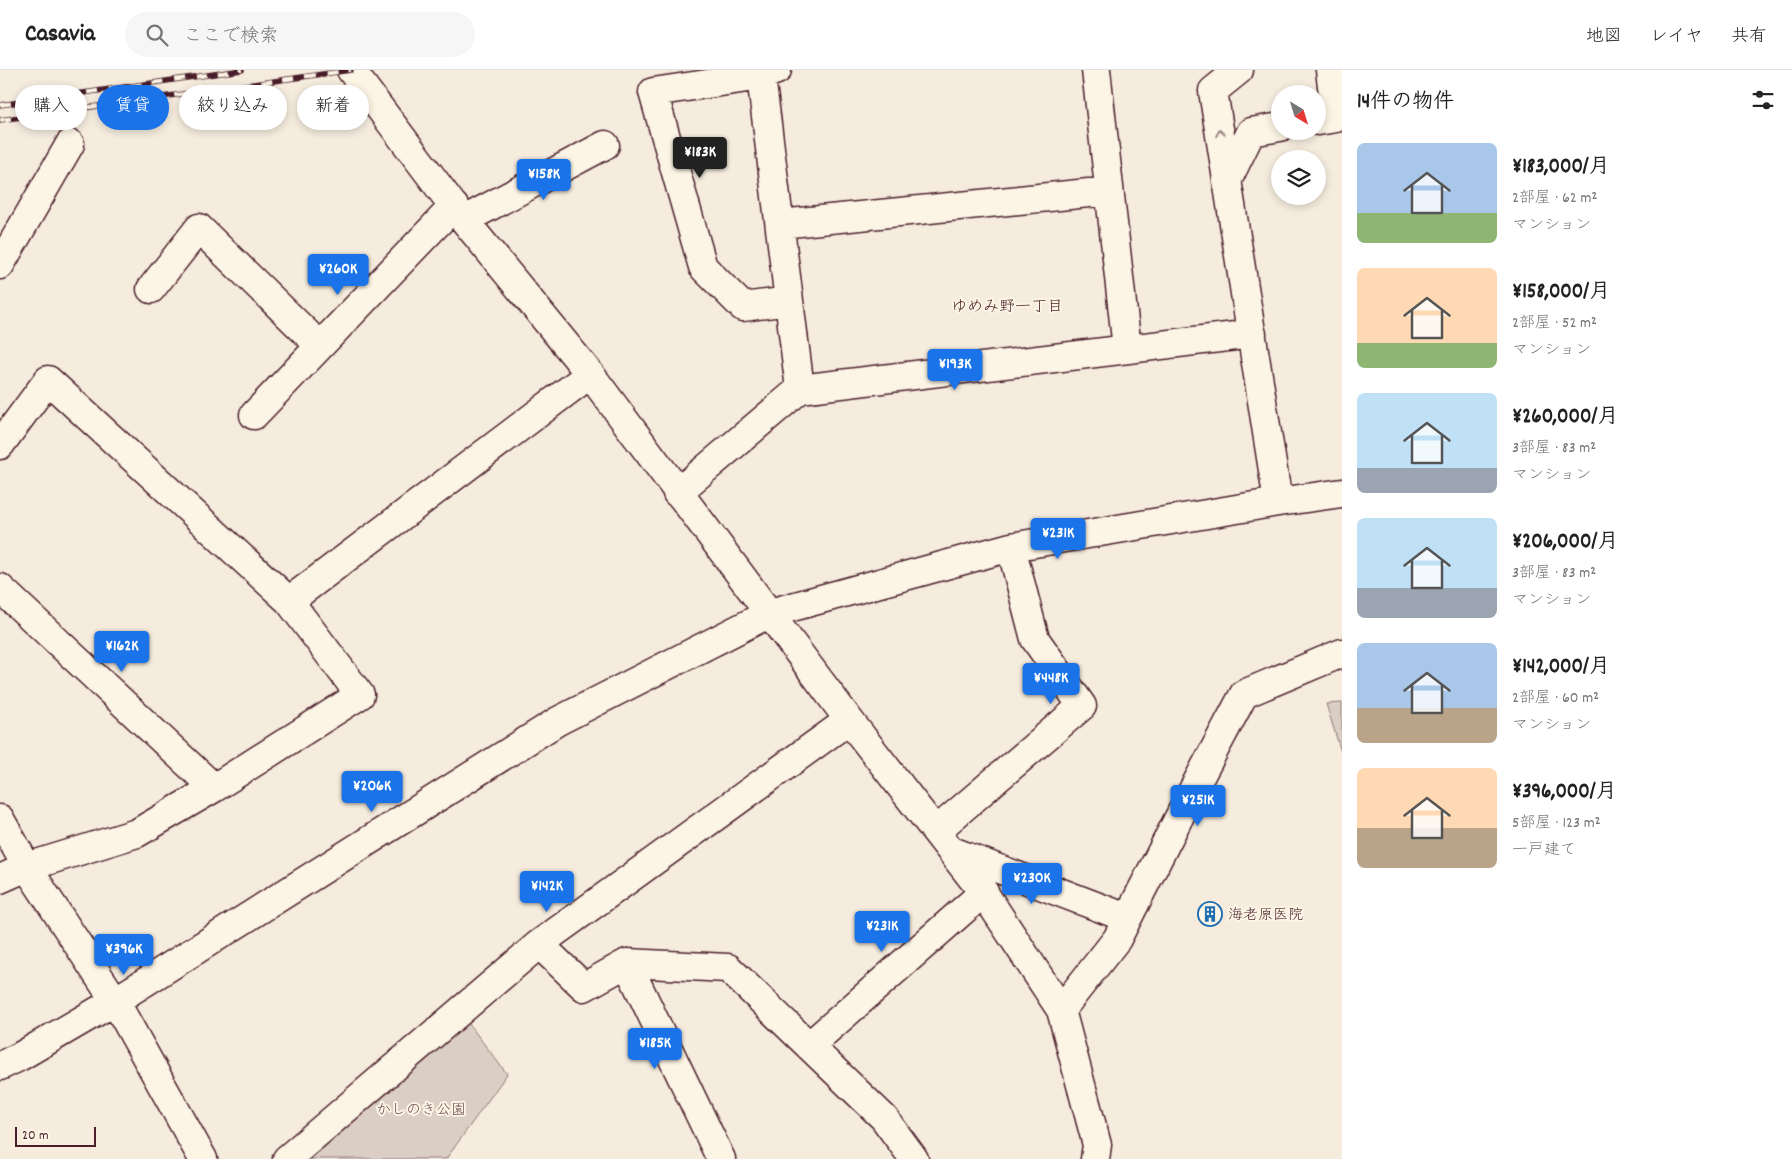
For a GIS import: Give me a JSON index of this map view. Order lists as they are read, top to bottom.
{
  "districts": ["ゆめみ野一丁目"],
  "parks": ["かしのき公園"],
  "places": {
    "building": ["海老原医院"]
  },
  "scale_bar": "20 m",
  "north": "bottom right",
  "page": {
    "header": "Casavia",
    "search": "ここで検索",
    "nav": ["地図", "レイヤ", "共有"],
    "heading": "14件の物件",
    "chip": [
      "購入",
      "賃貸",
      "絞り込み",
      "新着"
    ],
    "list": [
      {
        "name": "¥183,000/月",
        "note": "2部屋 · 62 m² · マンション"
      },
      {
        "name": "¥158,000/月",
        "note": "2部屋 · 52 m² · マンション"
      },
      {
        "name": "¥260,000/月",
        "note": "3部屋 · 83 m² · マンション"
      },
      {
        "name": "¥206,000/月",
        "note": "3部屋 · 83 m² · マンション"
      },
      {
        "name": "¥142,000/月",
        "note": "2部屋 · 60 m² · マンション"
      },
      {
        "name": "¥396,000/月",
        "note": "5部屋 · 123 m² · 一戸建て"
      }
    ],
    "price": [
      "¥183K",
      "¥158K",
      "¥260K",
      "¥193K",
      "¥231K",
      "¥162K",
      "¥448K",
      "¥206K",
      "¥251K",
      "¥230K",
      "¥142K",
      "¥231K",
      "¥396K",
      "¥185K"
    ],
    "scale": "20 m"
  }
}
